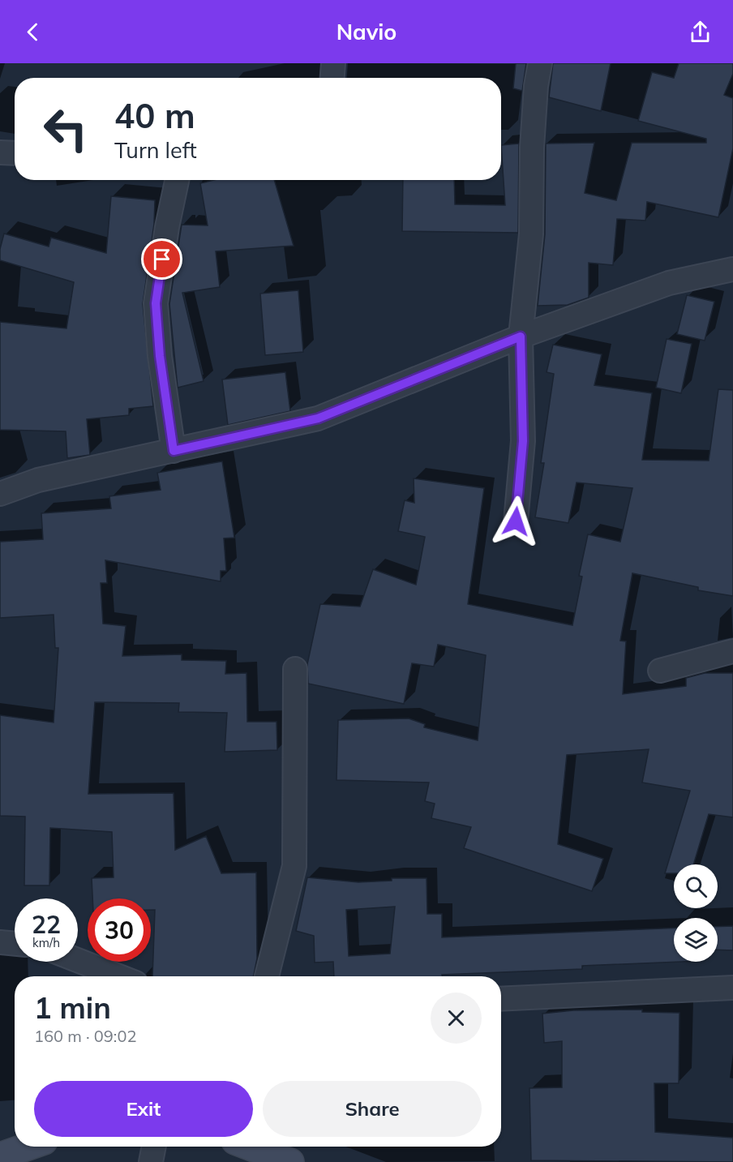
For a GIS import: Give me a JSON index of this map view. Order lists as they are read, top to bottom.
{
  "page": {
    "header": "Navio",
    "turn": ["40 m", "Turn left"],
    "speed": "22 km/h",
    "limit": "30",
    "heading": ["1 min", "160 m · 09:02"],
    "buttons": ["Exit", "Share"]
  }
}
